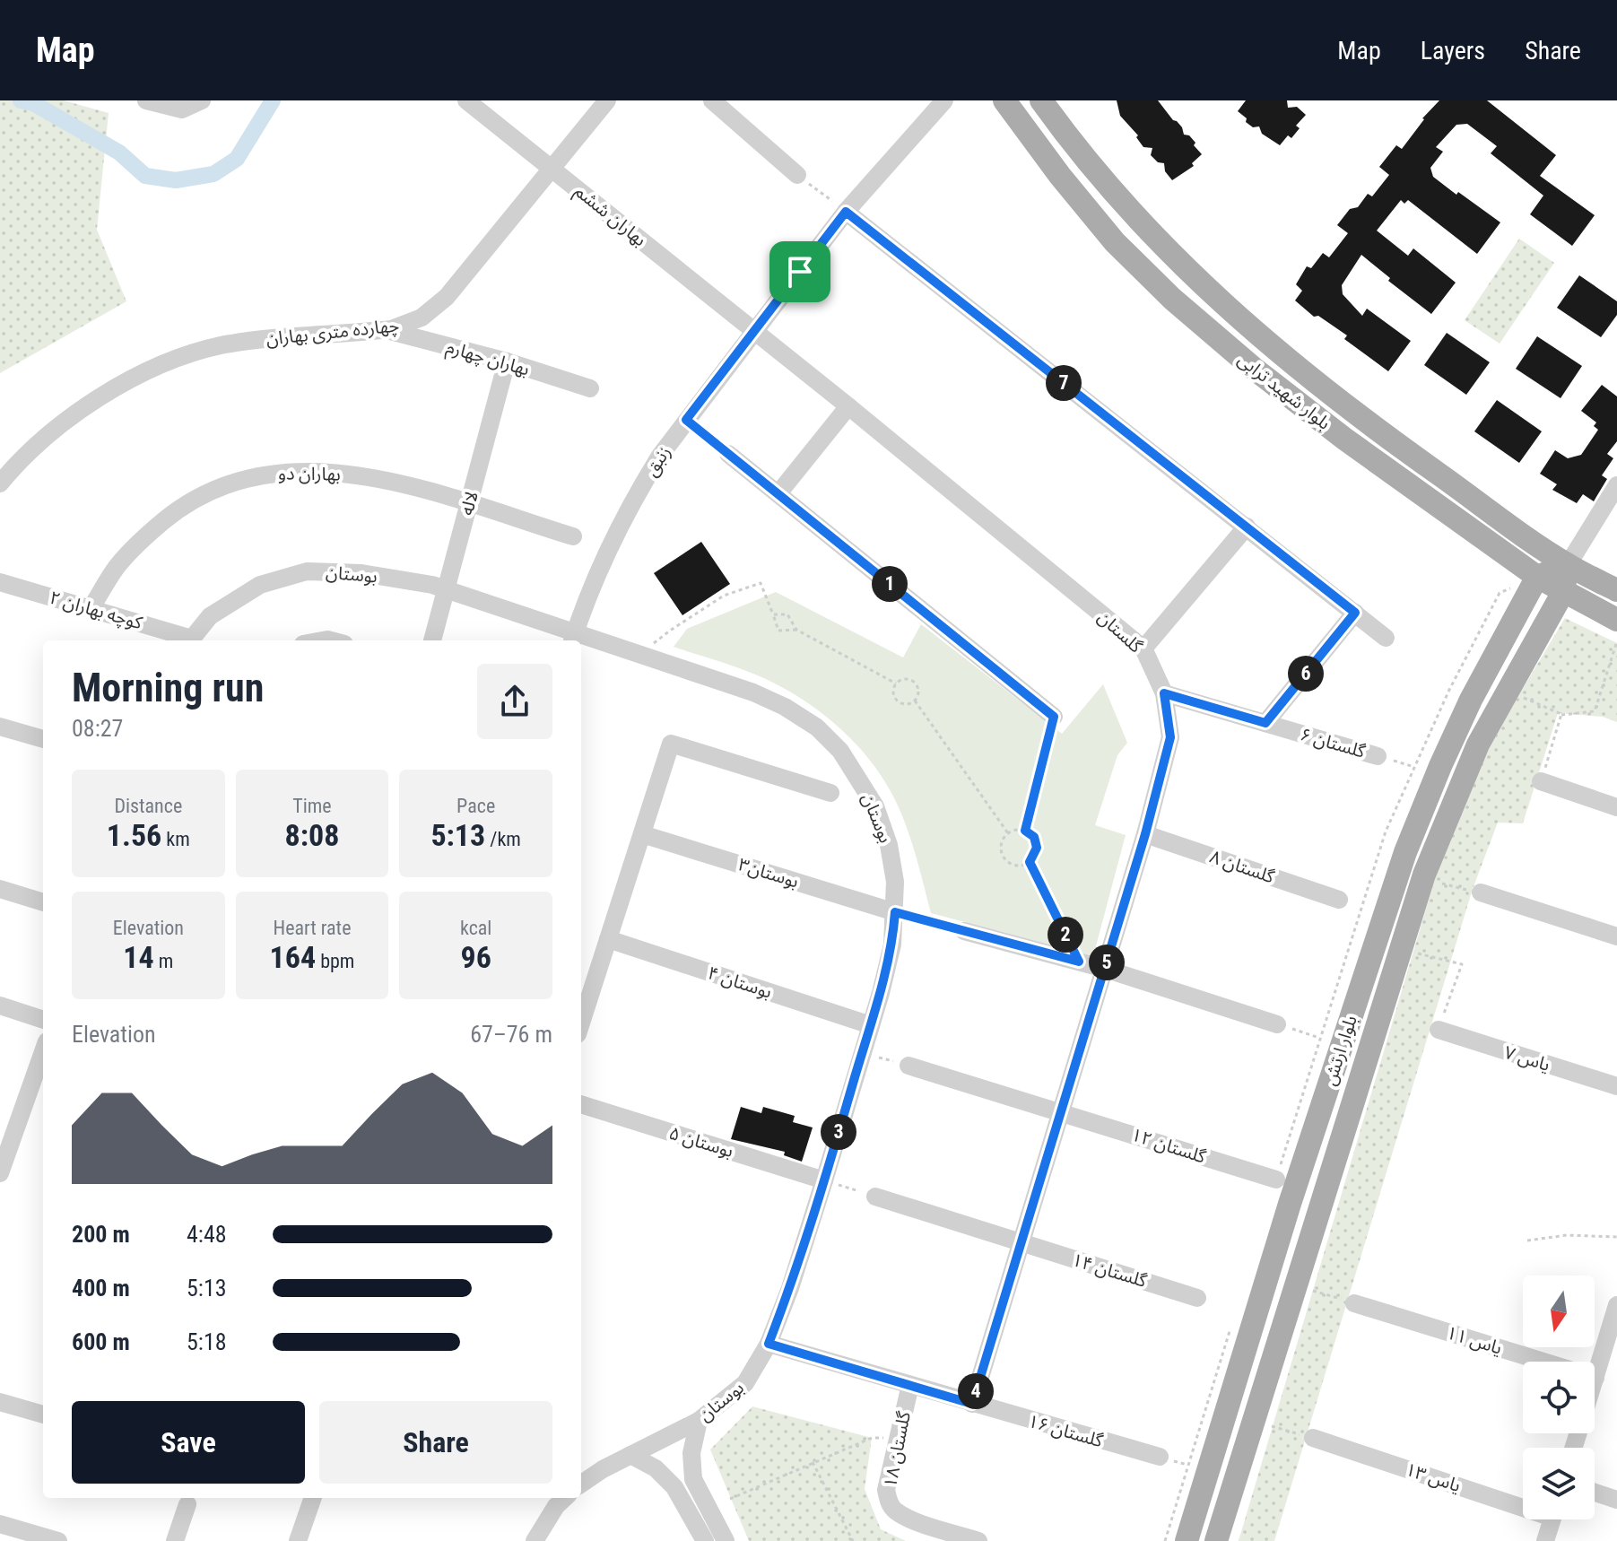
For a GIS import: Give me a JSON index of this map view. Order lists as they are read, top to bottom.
{
  "streets": {
    "main road": ["بلوار شهید ترابی", "بلوار ارتش"],
    "street": [
      "بهاران ششم",
      "چهارده متری بهاران",
      "بهاران چهارم",
      "زنبق",
      "بهاران دو",
      "لاله",
      "بوستان",
      "کوچه بهاران ۲",
      "گلستان",
      "گلستان ۶",
      "گلستان ۸",
      "بوستان۳",
      "بوستان ۴",
      "یاس ۷",
      "بوستان ۵",
      "گلستان ۱۲",
      "گلستان ۱۴",
      "یاس ۱۱",
      "گلستان ۱۶",
      "گلستان ۱۸",
      "یاس ۱۳"
    ]
  },
  "crossings": [
    ["بهاران ششم", "چهارده متری بهاران"],
    ["بهاران ششم", "زنبق"],
    ["بهاران ششم", "گلستان"],
    ["چهارده متری بهاران", "بهاران چهارم"],
    ["بهاران چهارم", "لاله"],
    ["بلوار شهید ترابی", "بلوار ارتش"],
    ["زنبق", "بوستان"],
    ["زنبق", "گلستان"],
    ["بهاران دو", "لاله"],
    ["بهاران دو", "کوچه بهاران ۲"],
    ["لاله", "بوستان"],
    ["بوستان", "بوستان۳"],
    ["بوستان", "بوستان ۴"],
    ["بوستان", "بوستان ۵"],
    ["بوستان", "گلستان ۱۶"],
    ["گلستان", "گلستان ۶"],
    ["گلستان", "گلستان ۸"],
    ["گلستان", "گلستان ۱۲"],
    ["گلستان", "گلستان ۱۴"],
    ["گلستان", "گلستان ۱۶"],
    ["بلوار ارتش", "گلستان ۱۲"],
    ["گلستان ۱۶", "گلستان ۱۸"]
  ],
  "north": "bottom",
  "page": {
    "header": "Map",
    "nav": ["Map", "Layers", "Share"],
    "pins": [
      "7",
      "1",
      "6",
      "2",
      "5",
      "3",
      "4"
    ],
    "heading": ["Morning run", "08:27"],
    "stats": [
      ["Distance", "1.56 km"],
      ["Time", "8:08"],
      ["Pace", "5:13 /km"],
      ["Elevation", "14 m"],
      ["Heart rate", "164 bpm"],
      ["kcal", "96"]
    ],
    "chart": ["Elevation", "67–76 m"],
    "list": [
      {
        "name": "200 m",
        "note": "4:48"
      },
      {
        "name": "400 m",
        "note": "5:13"
      },
      {
        "name": "600 m",
        "note": "5:18"
      }
    ],
    "buttons": ["Save", "Share"]
  }
}
